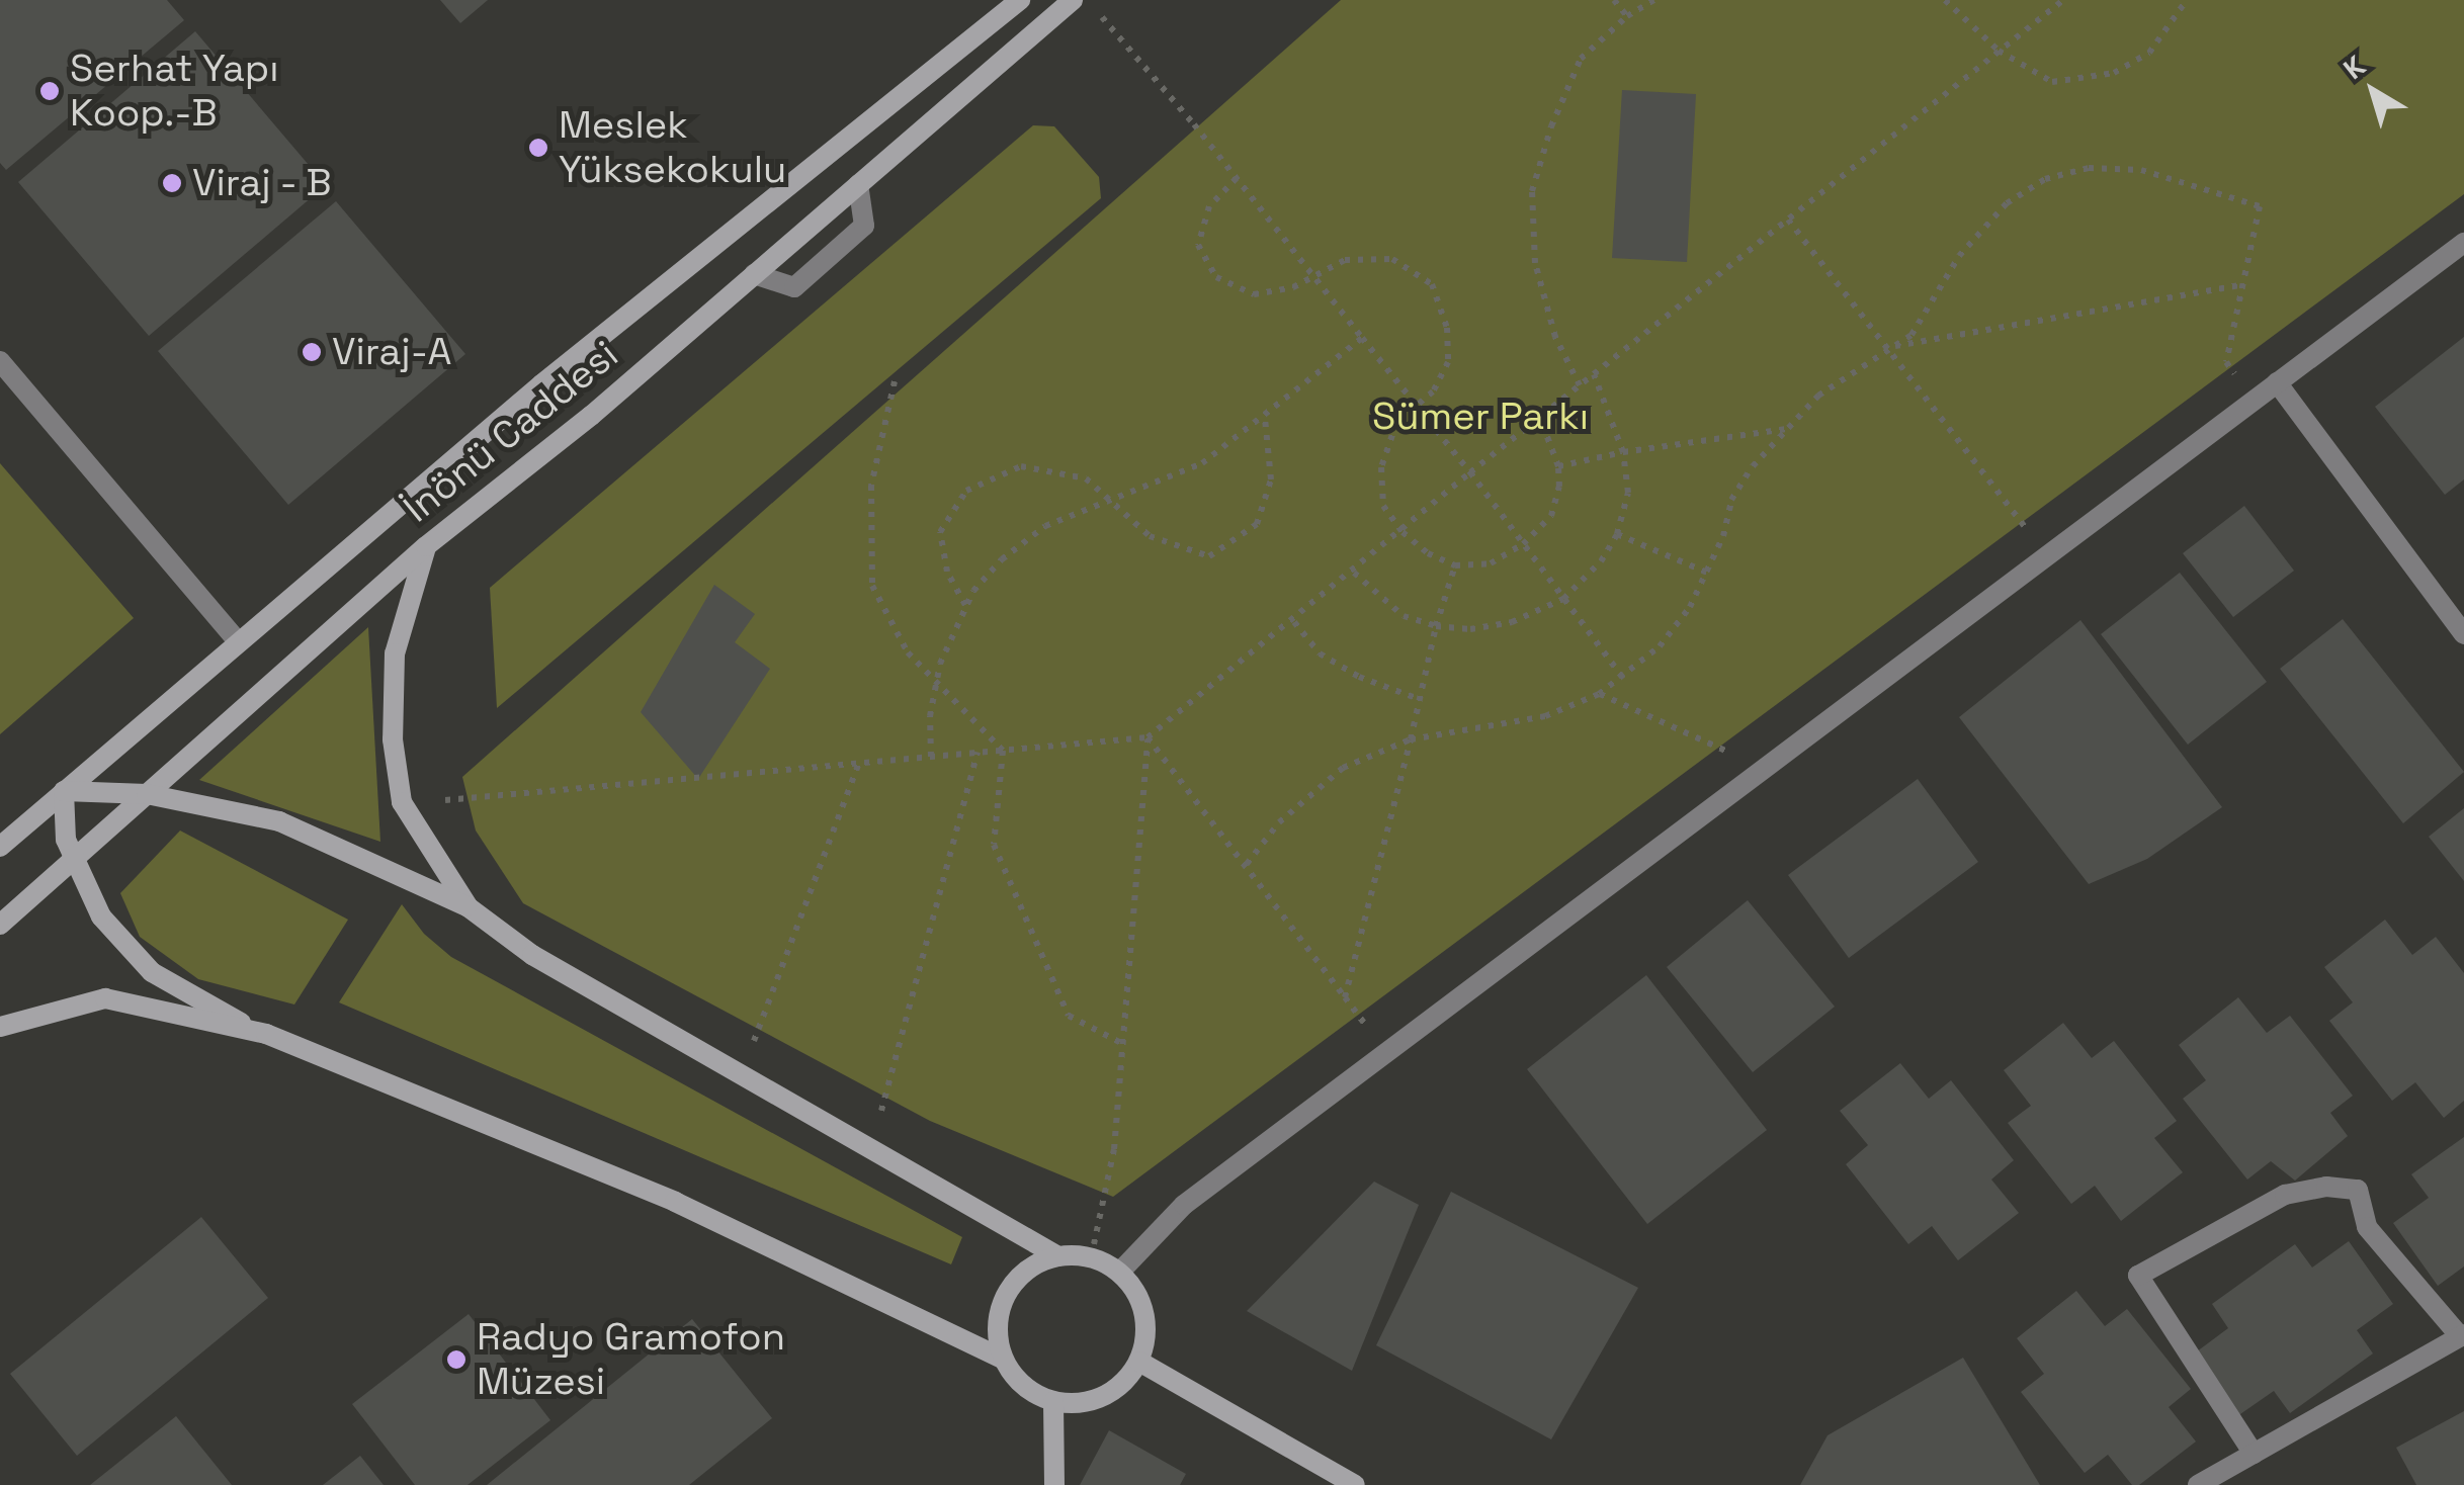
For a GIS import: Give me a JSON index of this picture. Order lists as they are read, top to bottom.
{
  "streets": {
    "main road": ["İnönü Caddesi"]
  },
  "parks": ["Sümer Parkı"],
  "places": [
    "Serhat Yapı Koop.-B",
    "Meslek Yüksekokulu",
    "Viraj - B",
    "Viraj-A",
    "Radyo Gramofon Müzesi"
  ],
  "north": "top left"
}
